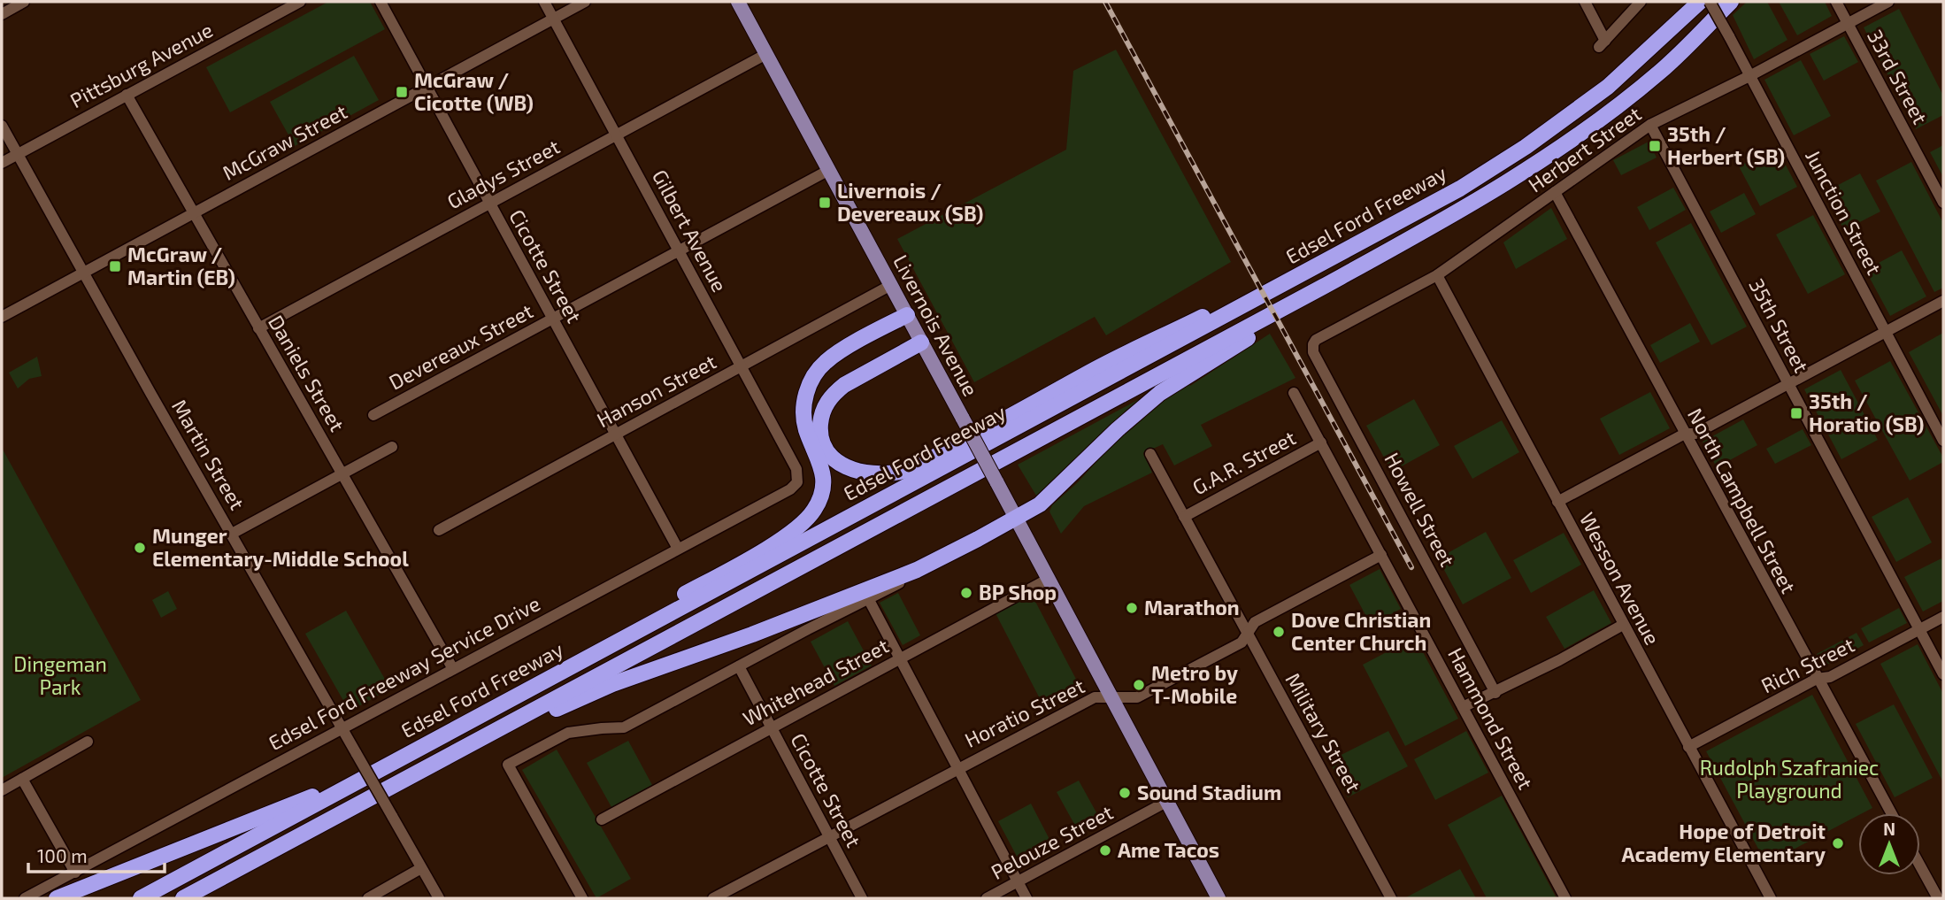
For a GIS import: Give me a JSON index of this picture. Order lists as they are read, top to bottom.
{
  "streets": {
    "highway": ["Edsel Ford Freeway"],
    "main road": ["Livernois Avenue"],
    "street": [
      "Pittsburg Avenue",
      "33rd Street",
      "McGraw Street",
      "Herbert Street",
      "Gladys Street",
      "Junction Street",
      "Gilbert Avenue",
      "Cicotte Street",
      "35th Street",
      "Devereaux Street",
      "Daniels Street",
      "Hanson Street",
      "Martin Street",
      "G.A.R. Street",
      "North Campbell Street",
      "Howell Street",
      "Wesson Avenue",
      "Rich Street",
      "Edsel Ford Freeway Service Drive",
      "Whitehead Street",
      "Horatio Street",
      "Hammond Street",
      "Military Street",
      "Pelouze Street"
    ]
  },
  "crossings": [
    ["Pittsburg Avenue", "Daniels Street"],
    ["Pittsburg Avenue", "Martin Street"],
    ["33rd Street", "Herbert Street"],
    ["McGraw Street", "Gilbert Avenue"],
    ["McGraw Street", "Cicotte Street"],
    ["McGraw Street", "Daniels Street"],
    ["McGraw Street", "Martin Street"],
    ["Herbert Street", "Junction Street"],
    ["Herbert Street", "35th Street"],
    ["Herbert Street", "North Campbell Street"],
    ["Herbert Street", "Howell Street"],
    ["Herbert Street", "Wesson Avenue"],
    ["Gladys Street", "Gilbert Avenue"],
    ["Gladys Street", "Cicotte Street"],
    ["Gladys Street", "Livernois Avenue"],
    ["Gladys Street", "Daniels Street"],
    ["Gilbert Avenue", "Devereaux Street"],
    ["Gilbert Avenue", "Hanson Street"],
    ["Gilbert Avenue", "Edsel Ford Freeway Service Drive"],
    ["Cicotte Street", "Devereaux Street"],
    ["Cicotte Street", "Hanson Street"],
    ["Cicotte Street", "Edsel Ford Freeway Service Drive"],
    ["Cicotte Street", "Whitehead Street"],
    ["Cicotte Street", "Horatio Street"],
    ["Livernois Avenue", "Devereaux Street"],
    ["Livernois Avenue", "Hanson Street"],
    ["Livernois Avenue", "Whitehead Street"],
    ["Livernois Avenue", "Horatio Street"],
    ["Livernois Avenue", "Pelouze Street"],
    ["35th Street", "Rich Street"],
    ["Daniels Street", "Edsel Ford Freeway Service Drive"],
    ["Martin Street", "Edsel Ford Freeway Service Drive"],
    ["G.A.R. Street", "Hammond Street"],
    ["G.A.R. Street", "Military Street"],
    ["North Campbell Street", "Rich Street"],
    ["Wesson Avenue", "Rich Street"],
    ["Horatio Street", "Hammond Street"],
    ["Horatio Street", "Military Street"]
  ],
  "parks": ["Dingeman Park", "Rudolph Szafraniec Playground"],
  "places": {
    "transit": [
      "McGraw / Cicotte (WB)",
      "35th / Herbert (SB)",
      "Livernois / Devereaux (SB)",
      "McGraw / Martin (EB)",
      "35th / Horatio (SB)"
    ],
    "other": [
      "Munger Elementary-Middle School",
      "BP Shop",
      "Marathon",
      "Dove Christian Center Church",
      "Metro by T-Mobile",
      "Sound Stadium",
      "Hope of Detroit Academy Elementary",
      "Ame Tacos"
    ]
  },
  "scale_bar": "100 m",
  "north": "top"
}
